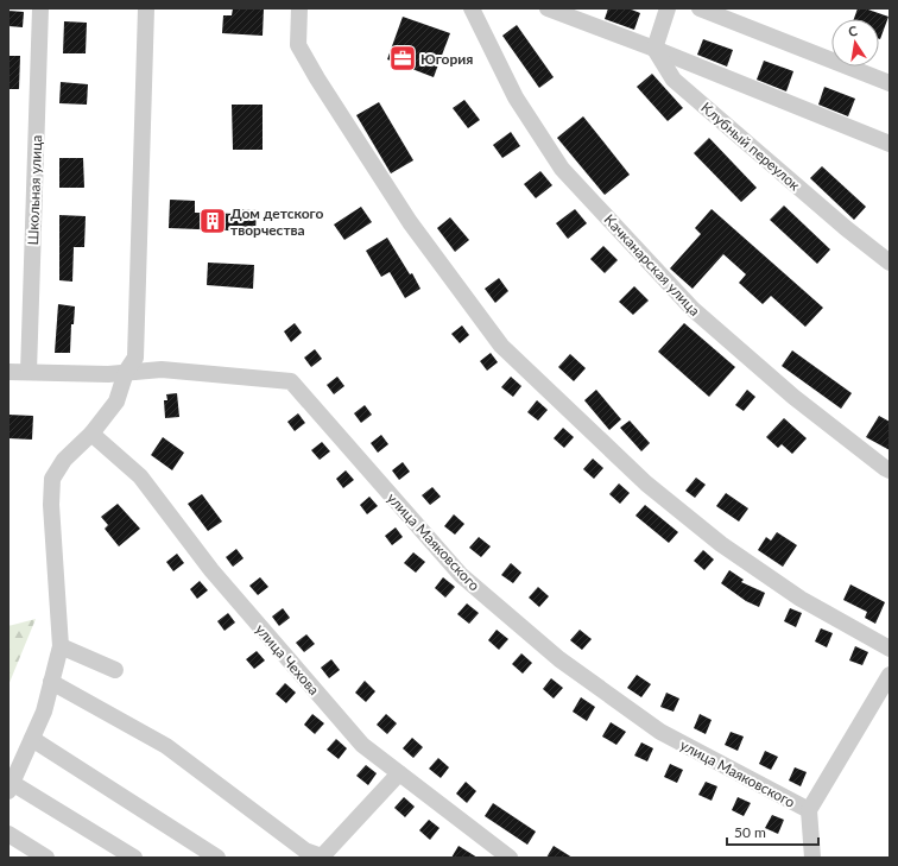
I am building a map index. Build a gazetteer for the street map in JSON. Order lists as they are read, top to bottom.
{
  "streets": {
    "street": [
      "Клубный переулок",
      "Школьная улица",
      "Качканарская улица",
      "улица Маяковского",
      "улица Чехова"
    ]
  },
  "crossings": [
    ["Школьная улица", "улица Маяковского"]
  ],
  "places": {
    "office": ["Югория"],
    "building": ["Дом детского творчества"]
  },
  "scale_bar": "50 m",
  "north": "top"
}
